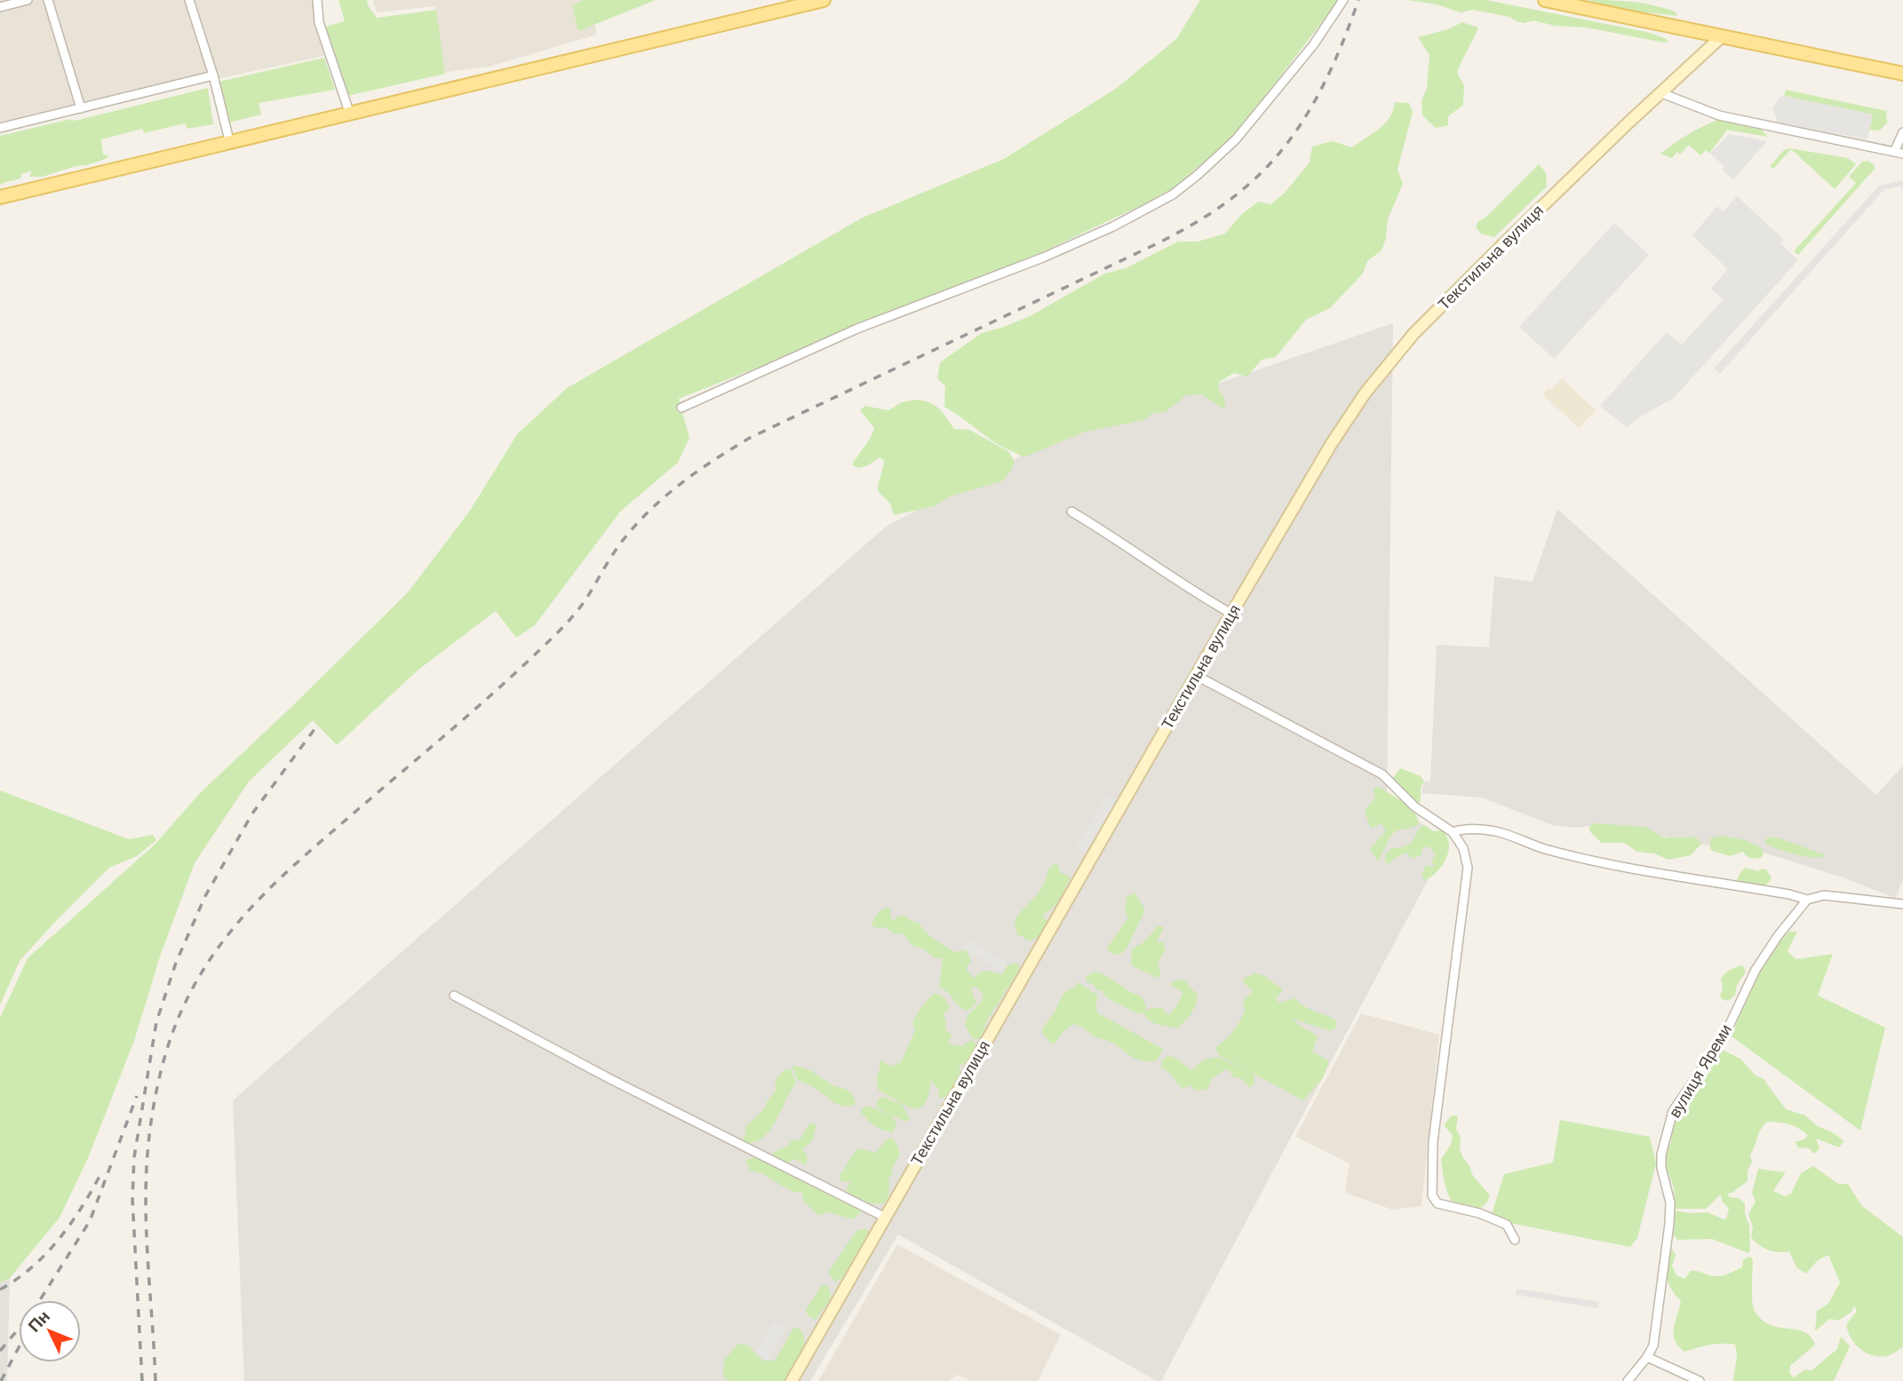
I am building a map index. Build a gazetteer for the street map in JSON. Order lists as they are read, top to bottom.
{
  "streets": {
    "street": ["Текстильна вулиця", "вулиця Яреми"]
  },
  "north": "top left"
}
